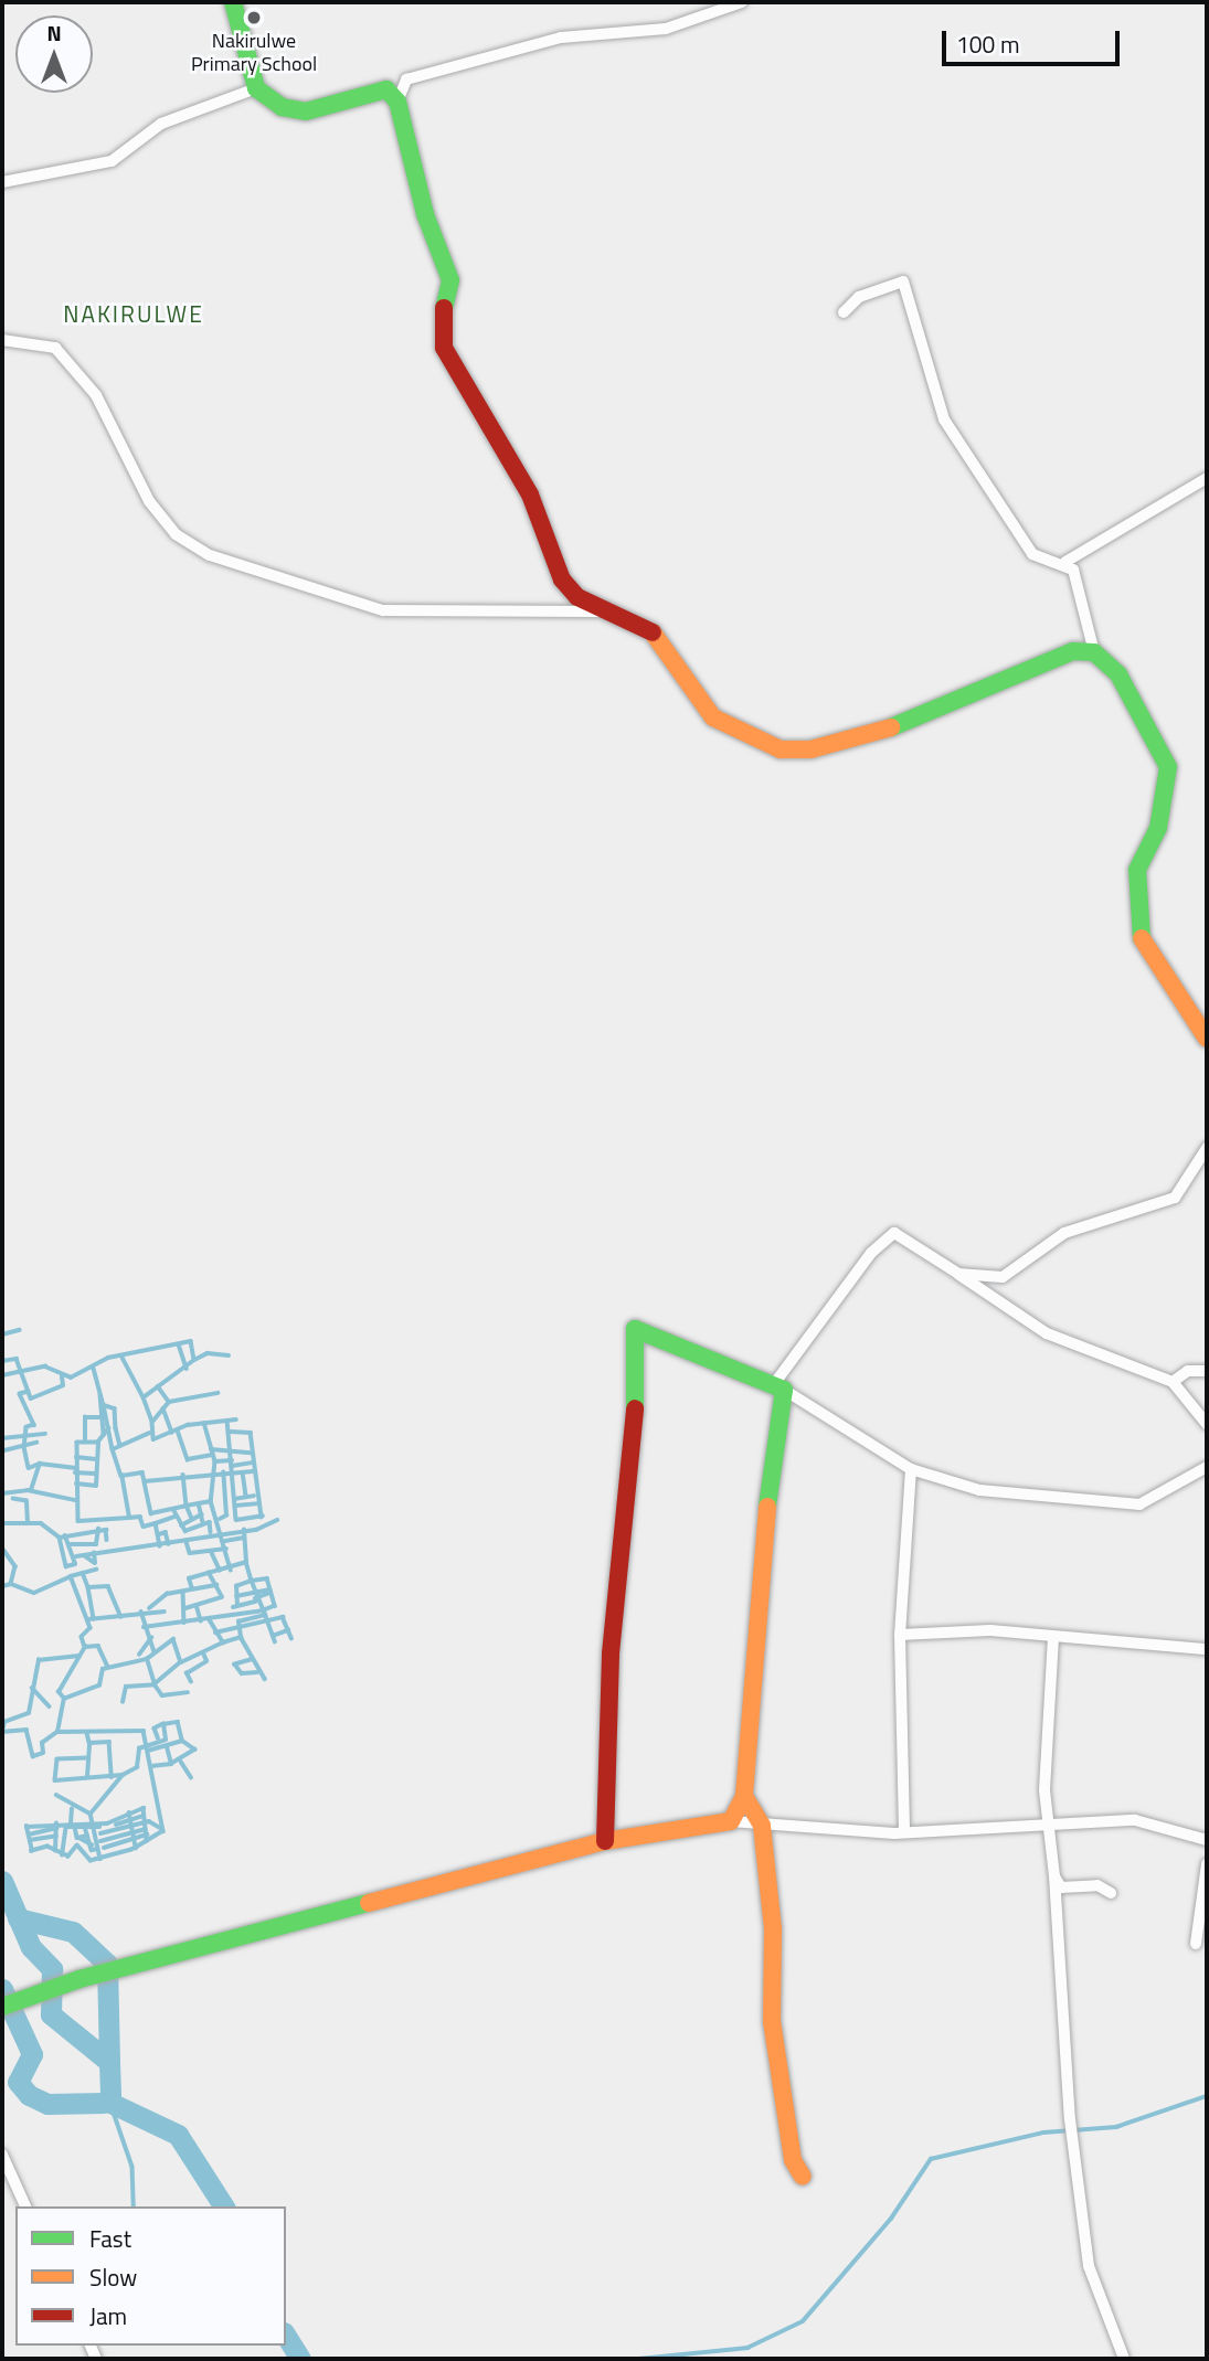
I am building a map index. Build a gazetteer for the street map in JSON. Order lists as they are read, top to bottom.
{
  "districts": ["NAKIRULWE"],
  "places": ["Nakirulwe Primary School"],
  "legend": ["Fast", "Slow", "Jam"],
  "scale_bar": "100 m",
  "north": "top"
}
